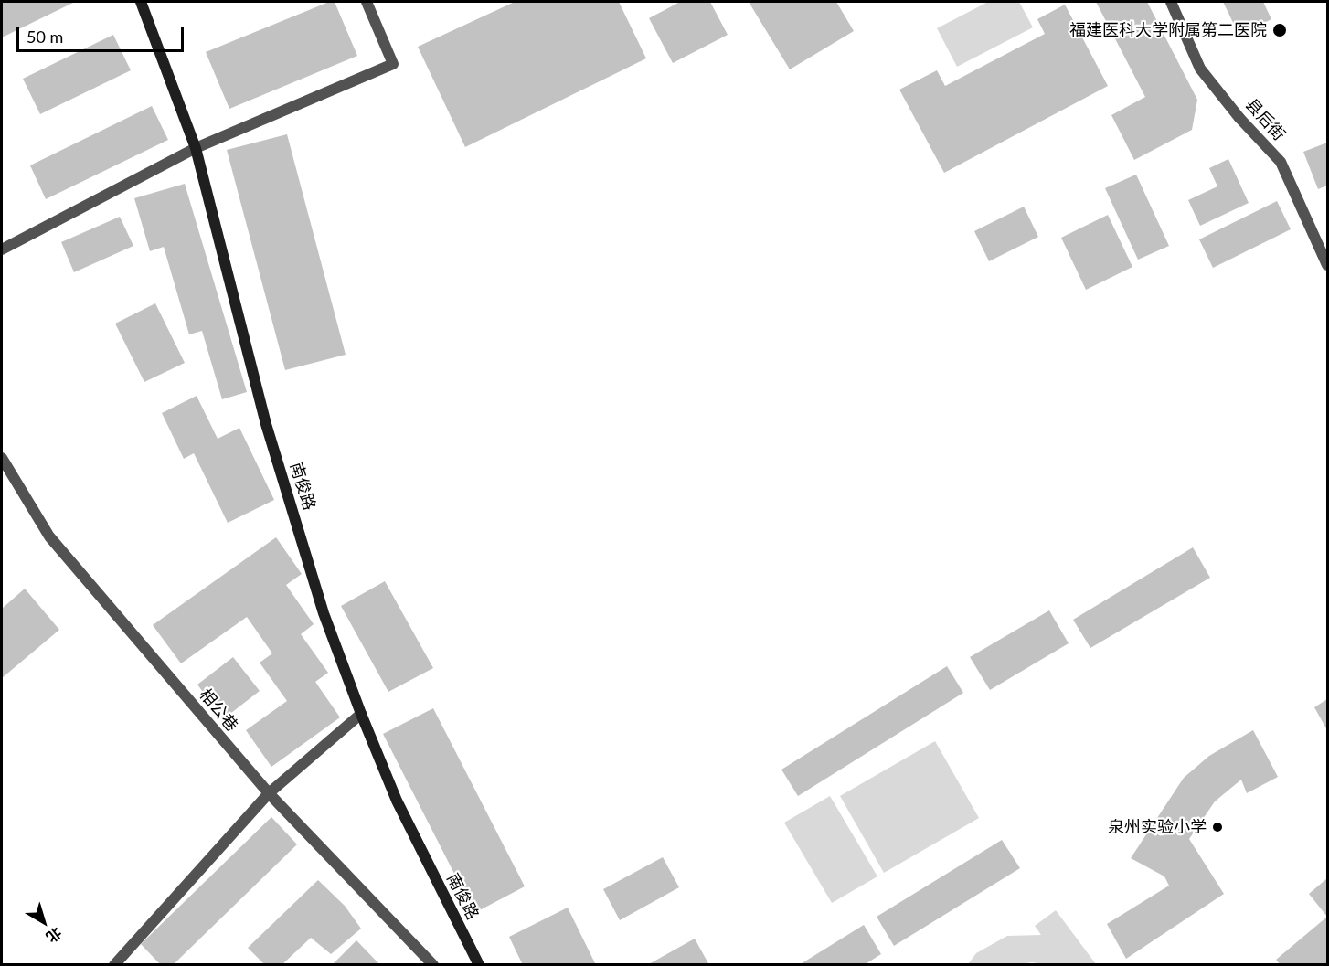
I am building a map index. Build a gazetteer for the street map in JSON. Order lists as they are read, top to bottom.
{
  "streets": {
    "main road": ["南俊路"],
    "street": ["县后街", "相公巷"]
  },
  "places": ["福建医科大学附属第二医院", "泉州实验小学"],
  "scale_bar": "50 m",
  "north": "bottom right"
}
